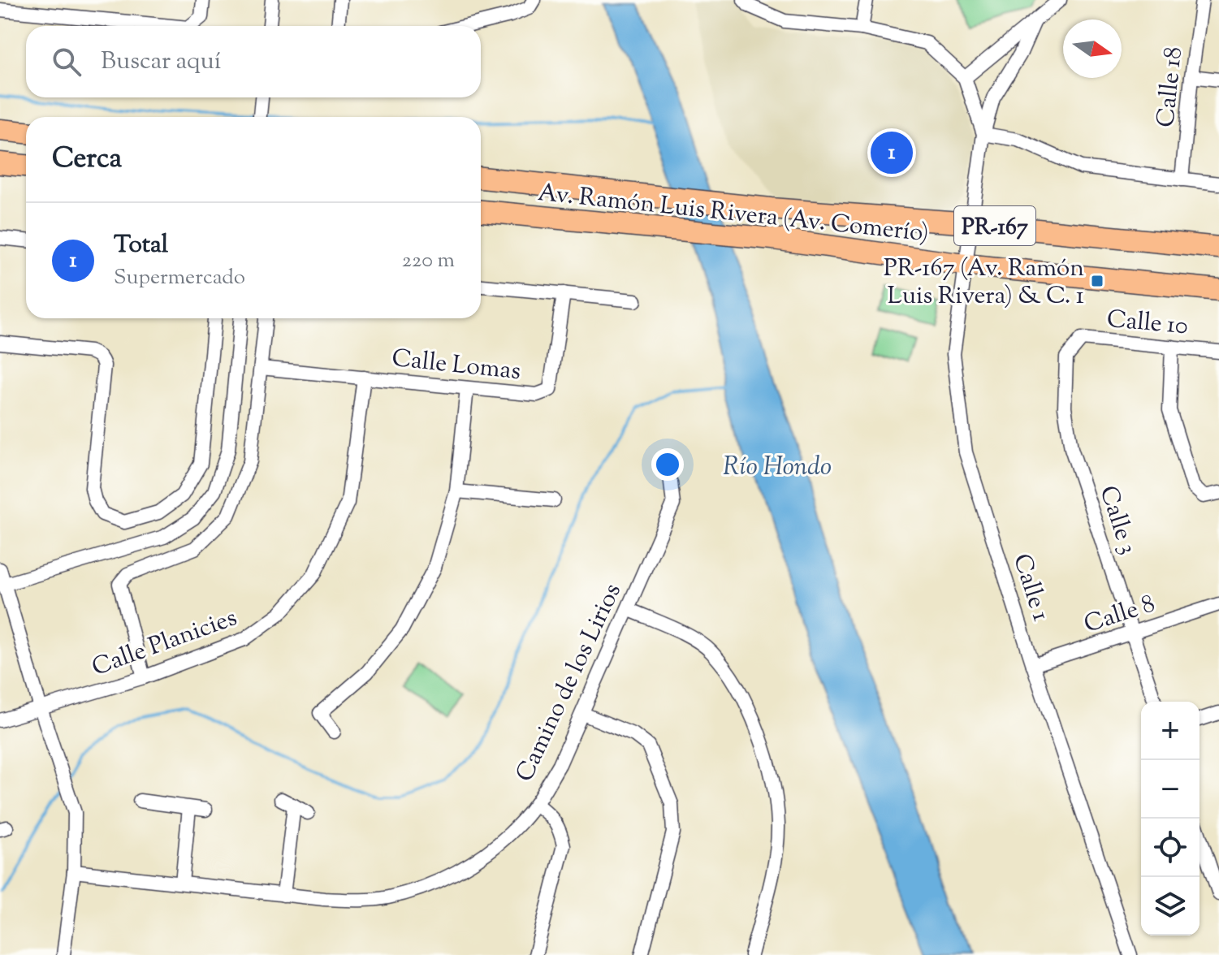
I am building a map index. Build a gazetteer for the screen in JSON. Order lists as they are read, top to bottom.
{
  "streets": {
    "main road": ["Av. Ramón Luis Rivera (Av. Comerío)", "PR-167"],
    "street": [
      "Calle 18",
      "Calle 10",
      "Calle Lomas",
      "Calle 3",
      "Calle 1",
      "Calle 8",
      "Calle Planicies",
      "Camino de los Lirios"
    ]
  },
  "crossings": [
    ["Av. Ramón Luis Rivera (Av. Comerío)", "Calle 1"],
    ["Calle 10", "Calle 3"],
    ["Calle Lomas", "Calle Planicies"],
    ["Calle 3", "Calle 8"],
    ["Calle 1", "Calle 8"]
  ],
  "water": ["Río Hondo"],
  "places": {
    "transit": ["PR-167 (Av. Ramón Luis Rivera) & C. 1"]
  },
  "north": "right",
  "page": {
    "search": "Buscar aquí",
    "heading": "Cerca",
    "pins": "1",
    "list": [
      {
        "mark": "1",
        "name": "Total",
        "note": "Supermercado",
        "value": "220 m"
      }
    ],
    "map_buttons": ["+", "−"]
  }
}
